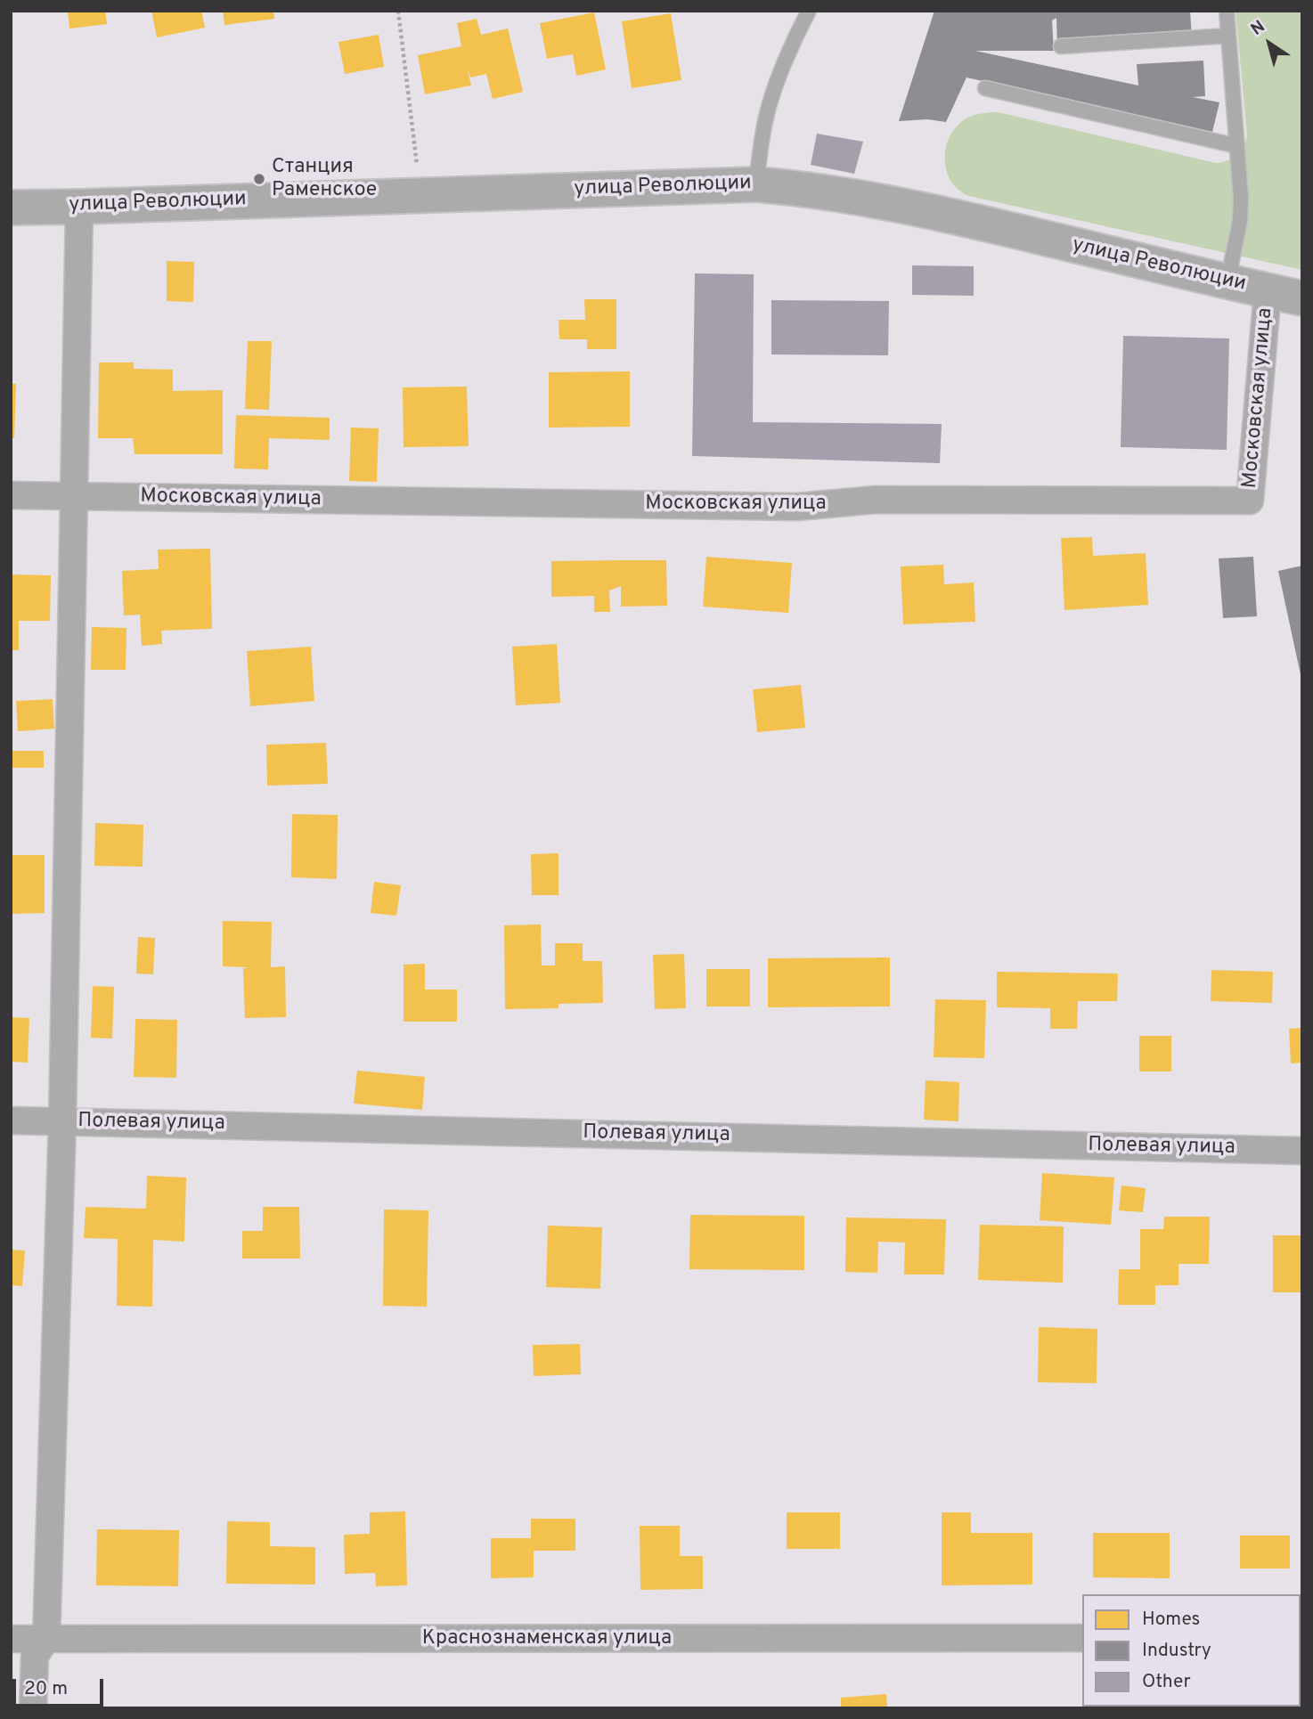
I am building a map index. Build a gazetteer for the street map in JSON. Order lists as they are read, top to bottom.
{
  "streets": {
    "street": [
      "улица Революции",
      "Московская улица",
      "Полевая улица",
      "Краснознаменская улица"
    ]
  },
  "crossings": [
    ["улица Революции", "Московская улица"]
  ],
  "places": ["Станция Раменское"],
  "legend": ["Homes", "Industry", "Other"],
  "scale_bar": "20 m",
  "north": "top left"
}
